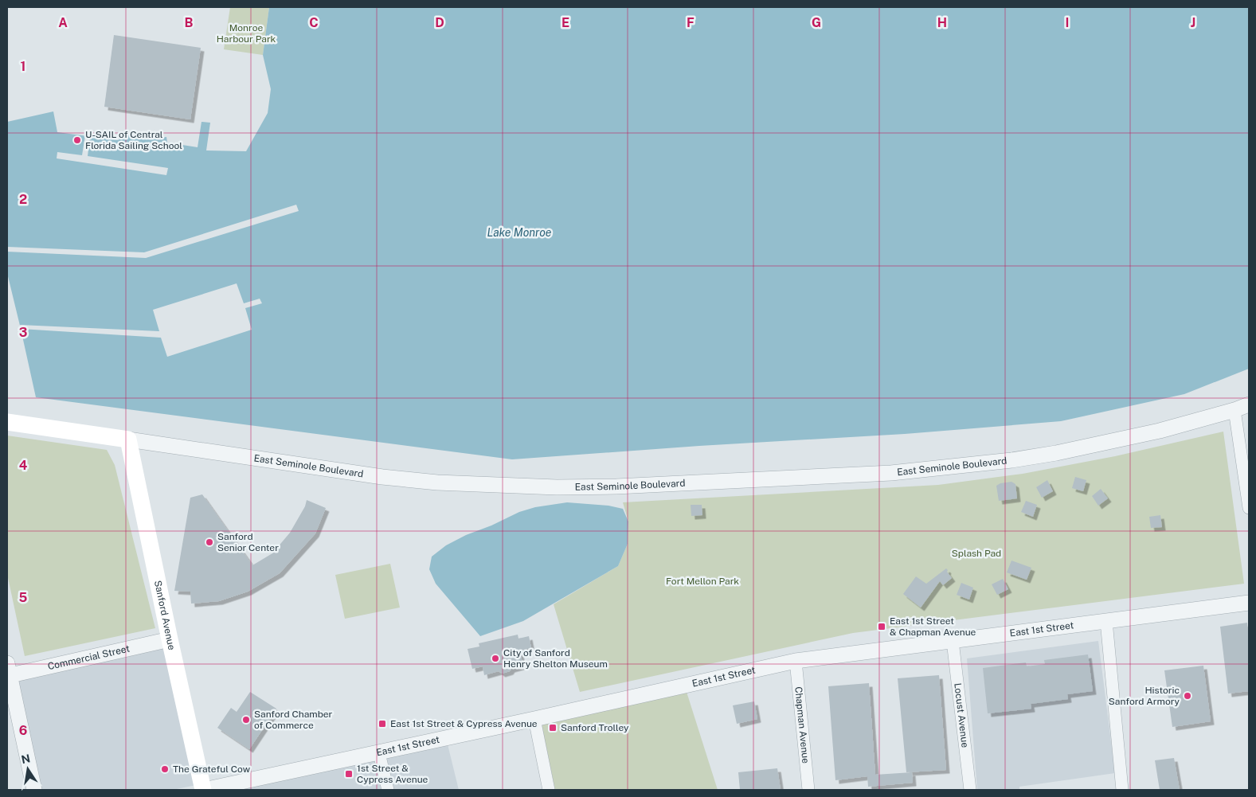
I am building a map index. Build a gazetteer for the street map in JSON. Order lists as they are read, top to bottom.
{
  "streets": {
    "main road": ["East Seminole Boulevard", "Sanford Avenue"],
    "street": [
      "East 1st Street",
      "Commercial Street",
      "Locust Avenue",
      "Chapman Avenue"
    ]
  },
  "crossings": [
    ["East Seminole Boulevard", "Sanford Avenue"],
    ["Sanford Avenue", "East 1st Street"],
    ["Sanford Avenue", "Commercial Street"],
    ["East 1st Street", "Locust Avenue"],
    ["East 1st Street", "Chapman Avenue"]
  ],
  "water": ["Lake Monroe"],
  "parks": ["Monroe Harbour Park", "Splash Pad", "Fort Mellon Park"],
  "places": {
    "other": [
      "U-SAIL of Central Florida Sailing School",
      "Sanford Senior Center",
      "City of Sanford Henry Shelton Museum",
      "Historic Sanford Armory",
      "Sanford Chamber of Commerce",
      "The Grateful Cow"
    ],
    "transit": [
      "East 1st Street & Chapman Avenue",
      "East 1st Street & Cypress Avenue",
      "Sanford Trolley",
      "1st Street & Cypress Avenue"
    ]
  },
  "north": "top",
  "grid": {
    "columns": [
      "A",
      "B",
      "C",
      "D",
      "E",
      "F",
      "G",
      "H",
      "I",
      "J"
    ],
    "rows": [
      "1",
      "2",
      "3",
      "4",
      "5",
      "6"
    ]
  }
}
